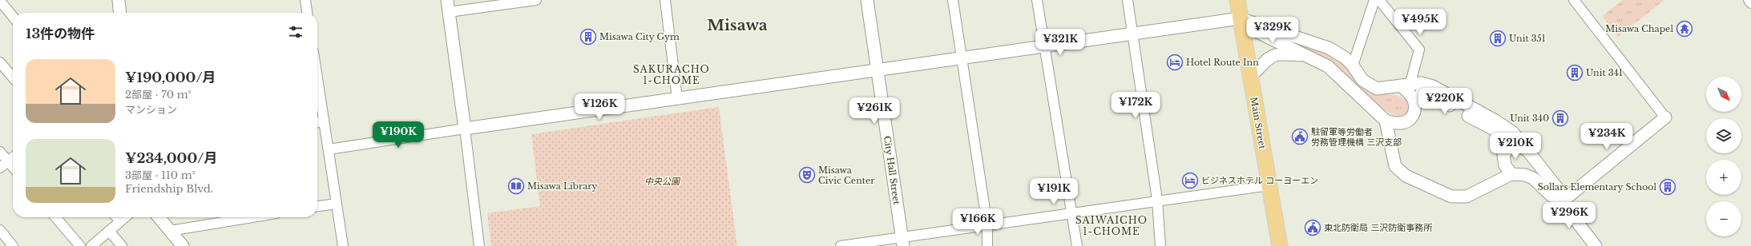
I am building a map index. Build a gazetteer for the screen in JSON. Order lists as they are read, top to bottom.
{
  "streets": {
    "main road": ["Main Street"],
    "street": ["City Hall Street"]
  },
  "districts": ["Misawa", "SAKURACHO 1-CHOME", "SAIWAICHO 1-CHOME"],
  "parks": ["中央公園"],
  "places": {
    "temple": ["Misawa Chapel"],
    "building": [
      "Misawa City Gym",
      "Unit 351",
      "Unit 341",
      "Unit 340",
      "Sollars Elementary School"
    ],
    "hotel": ["Hotel Route Inn", "ビジネスホテル コーヨーエン"],
    "public building": ["駐留軍等労働者 労務管理機構 三沢支部", "東北防衛局 三沢防衛事務所"],
    "theatre": ["Misawa Civic Center"],
    "library": ["Misawa Library"]
  },
  "north": "bottom right",
  "page": {
    "price": [
      "¥495K",
      "¥329K",
      "¥321K",
      "¥220K",
      "¥172K",
      "¥126K",
      "¥261K",
      "¥190K",
      "¥234K",
      "¥210K",
      "¥191K",
      "¥296K",
      "¥166K"
    ],
    "heading": "13件の物件",
    "list": [
      {
        "name": "¥190,000/月",
        "note": "2部屋 · 70 m² · マンション"
      },
      {
        "name": "¥234,000/月",
        "note": "3部屋 · 110 m² · Friendship Blvd."
      }
    ],
    "map_buttons": ["+", "−"]
  }
}
